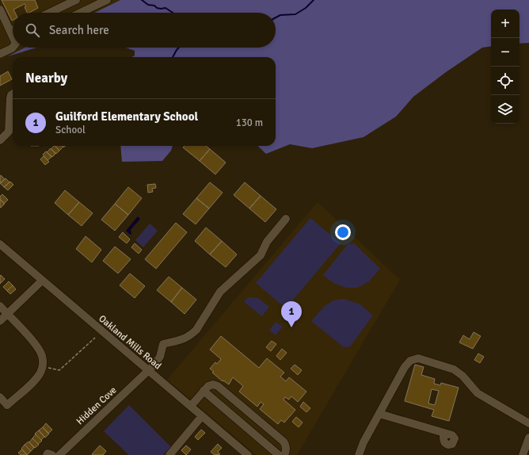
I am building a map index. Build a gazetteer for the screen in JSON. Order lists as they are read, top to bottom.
{
  "streets": {
    "street": ["Oakland Mills Road", "Hidden Cove"]
  },
  "crossings": [
    ["Oakland Mills Road", "Hidden Cove"]
  ],
  "page": {
    "map_buttons": ["+", "−"],
    "search": "Search here",
    "heading": "Nearby",
    "list": [
      {
        "mark": "1",
        "name": "Guilford Elementary School",
        "note": "School",
        "value": "130 m"
      }
    ],
    "pins": "1"
  }
}
